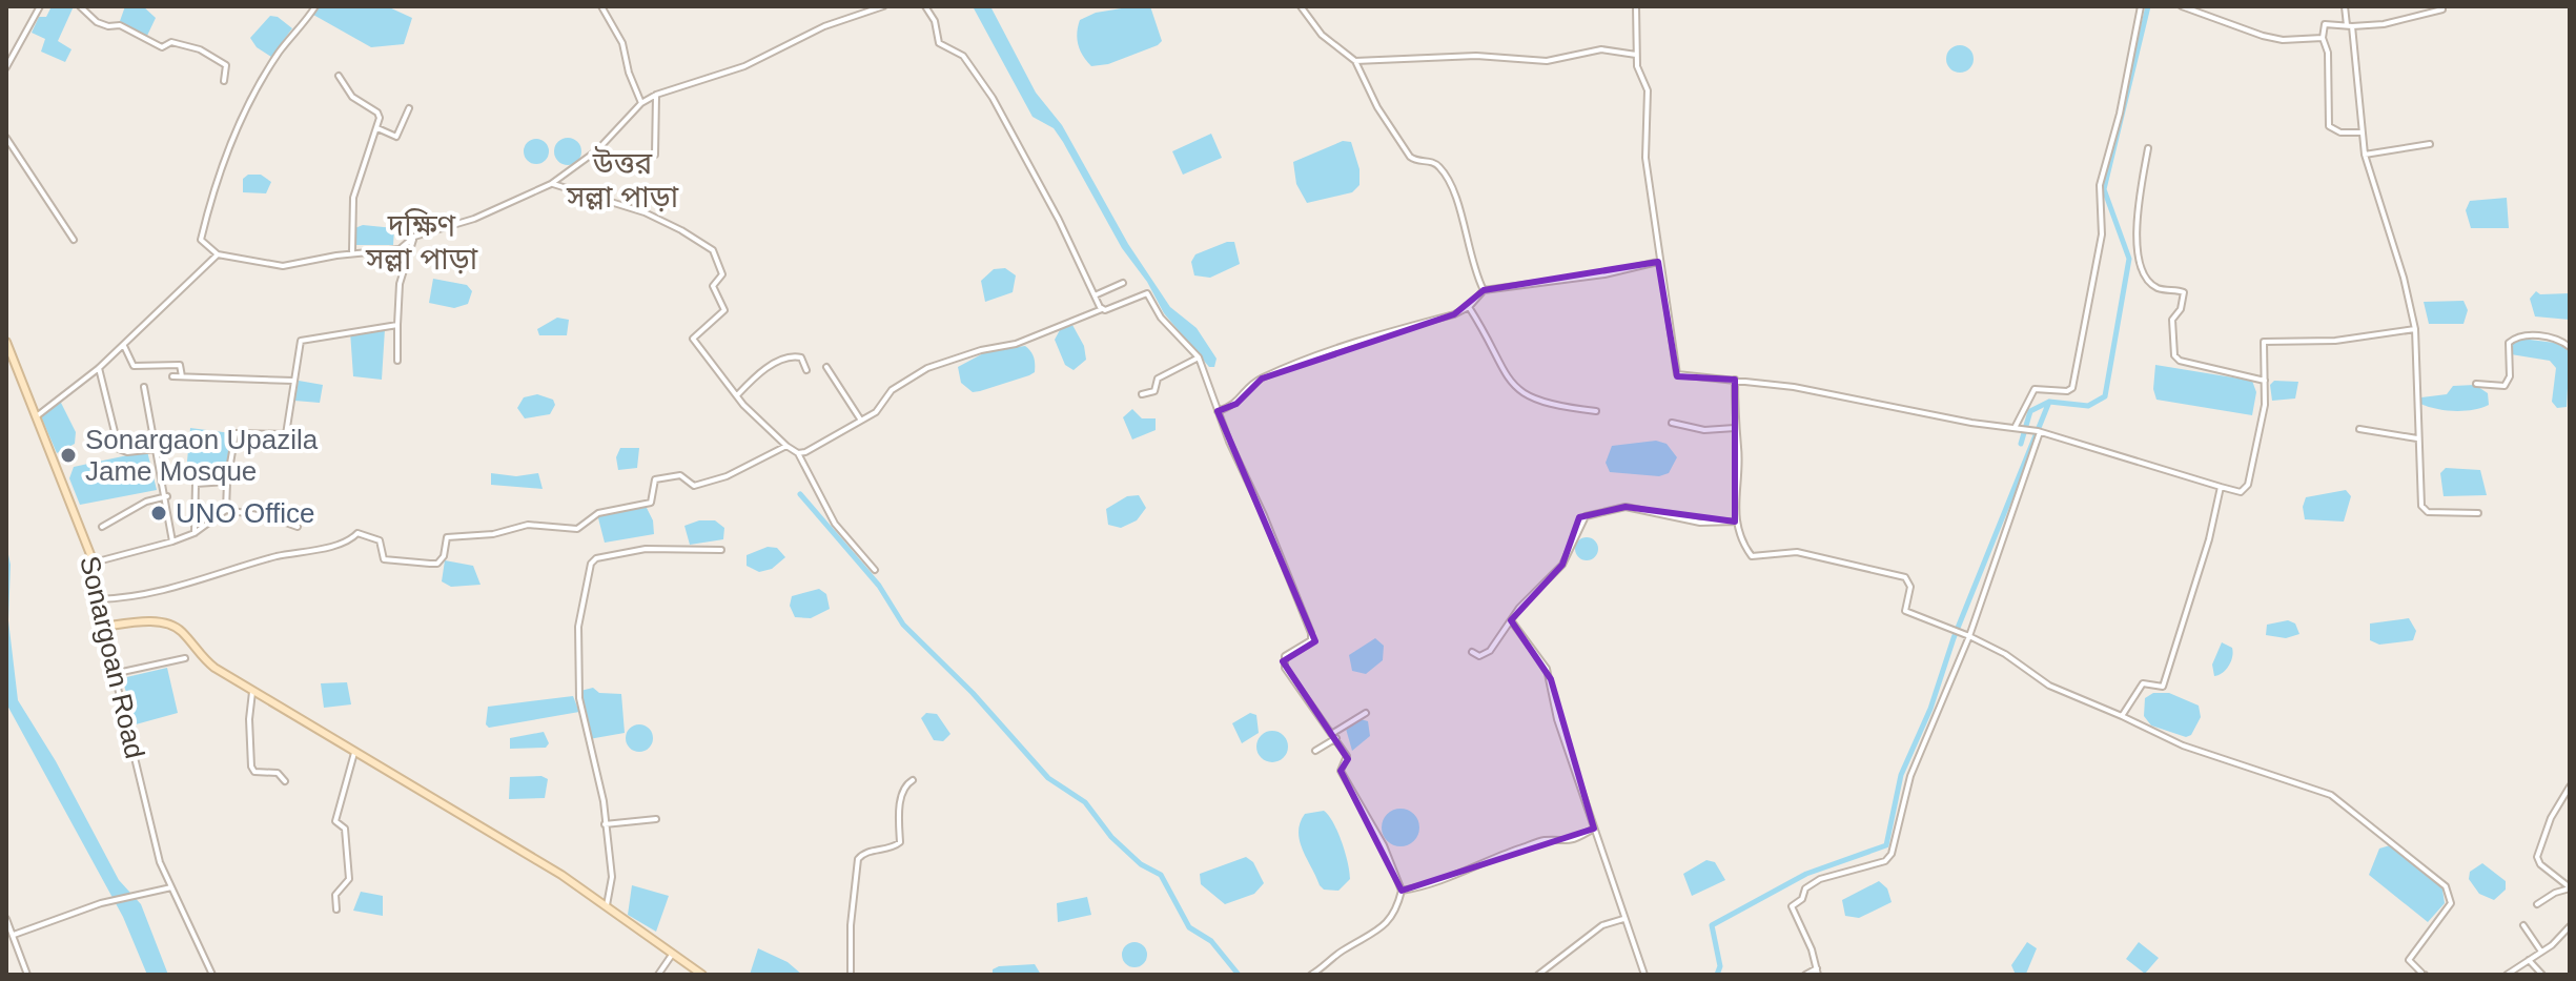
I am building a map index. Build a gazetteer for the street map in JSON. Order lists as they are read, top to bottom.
{
  "streets": {
    "main road": ["Sonargoan Road"]
  },
  "districts": ["উত্তর সল্লা পাড়া", "দক্ষিণ সল্লা পাড়া"],
  "places": ["Sonargaon Upazila Jame Mosque", "UNO Office"]
}
